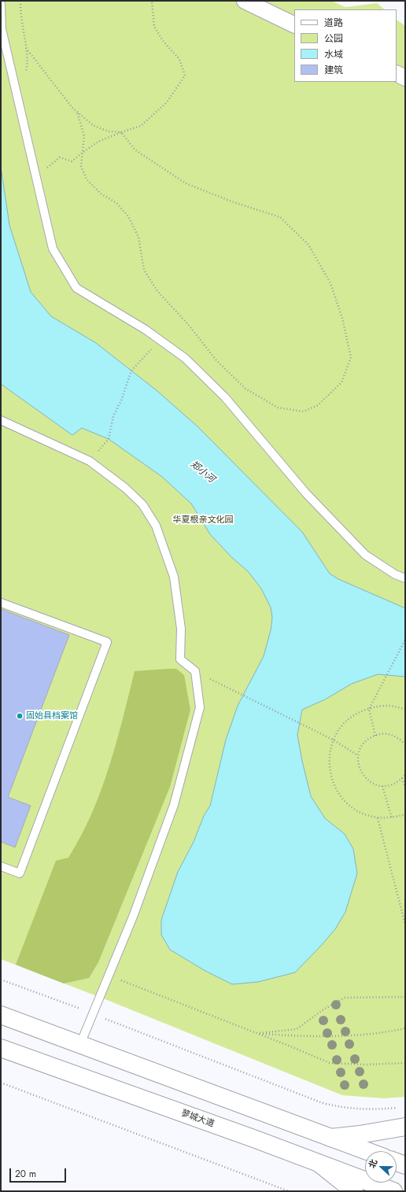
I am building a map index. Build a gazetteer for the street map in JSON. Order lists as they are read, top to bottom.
{
  "streets": {
    "main road": ["蓼城大道"]
  },
  "water": ["郑小河"],
  "parks": ["华夏根亲文化园"],
  "places": ["固始县档案馆"],
  "legend": [
    "道路",
    "公园",
    "水域",
    "建筑"
  ],
  "scale_bar": "20 m",
  "north": "left"
}
